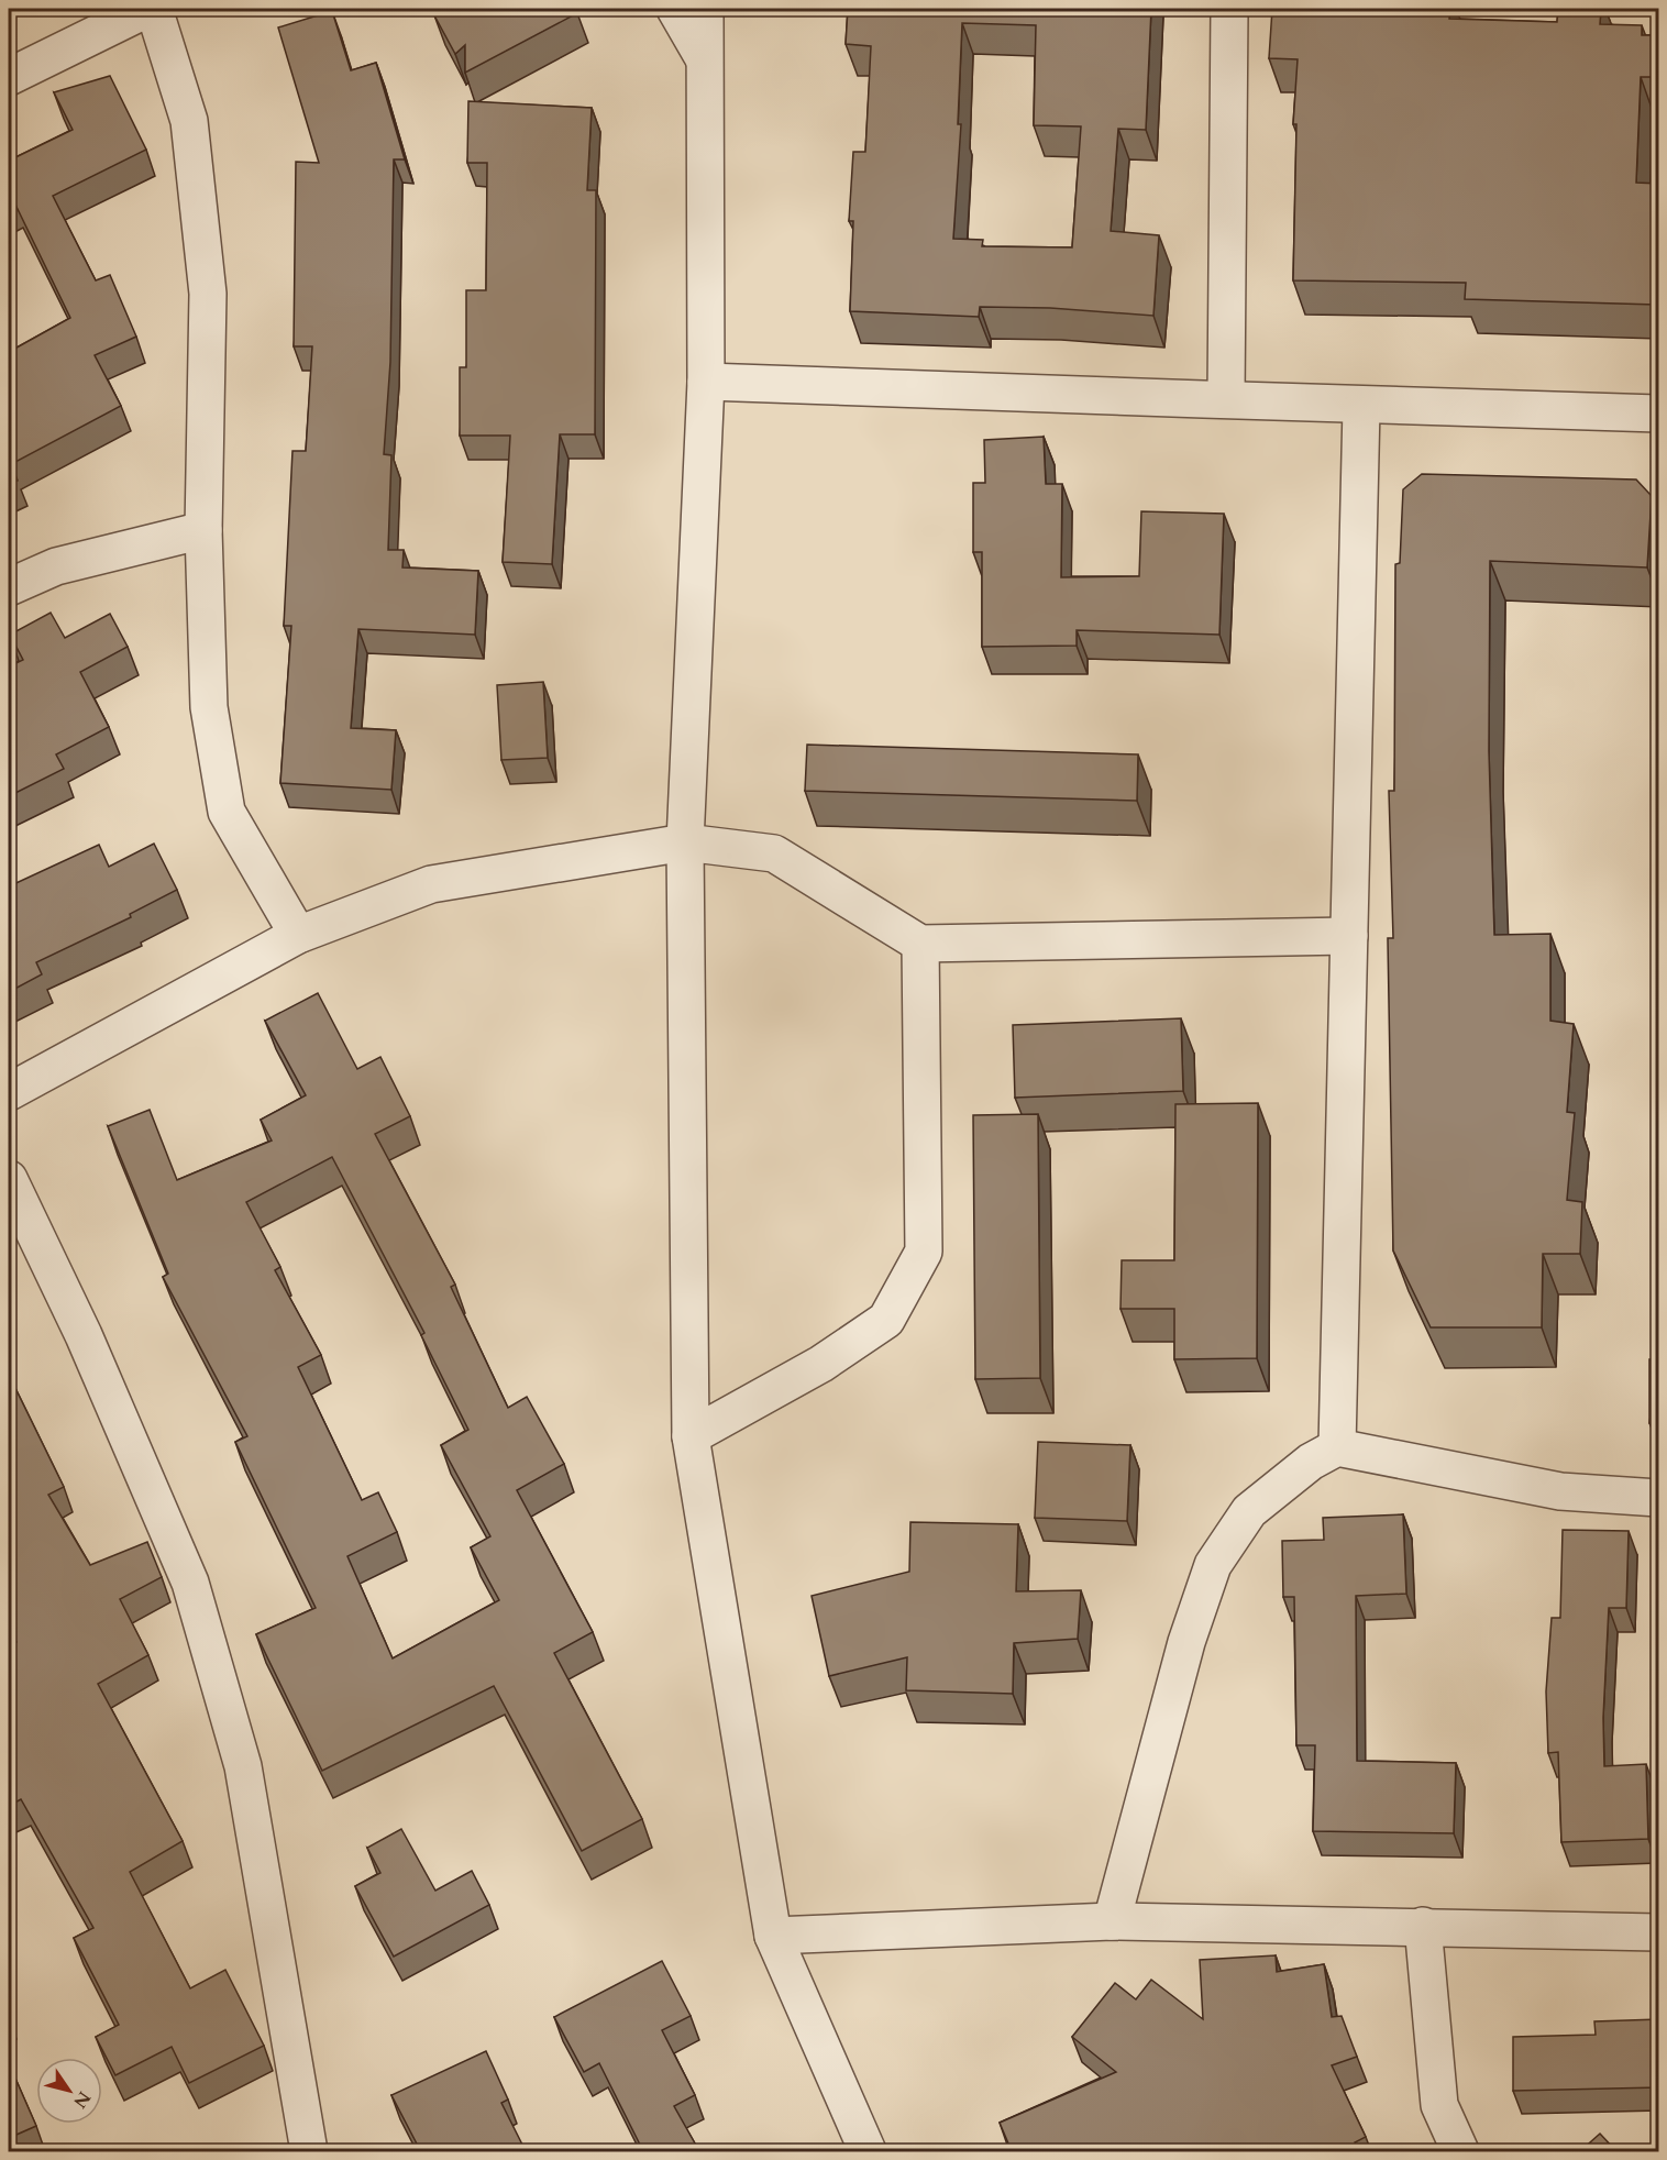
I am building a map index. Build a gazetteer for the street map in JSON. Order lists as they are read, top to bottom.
{
  "north": "bottom right"
}
